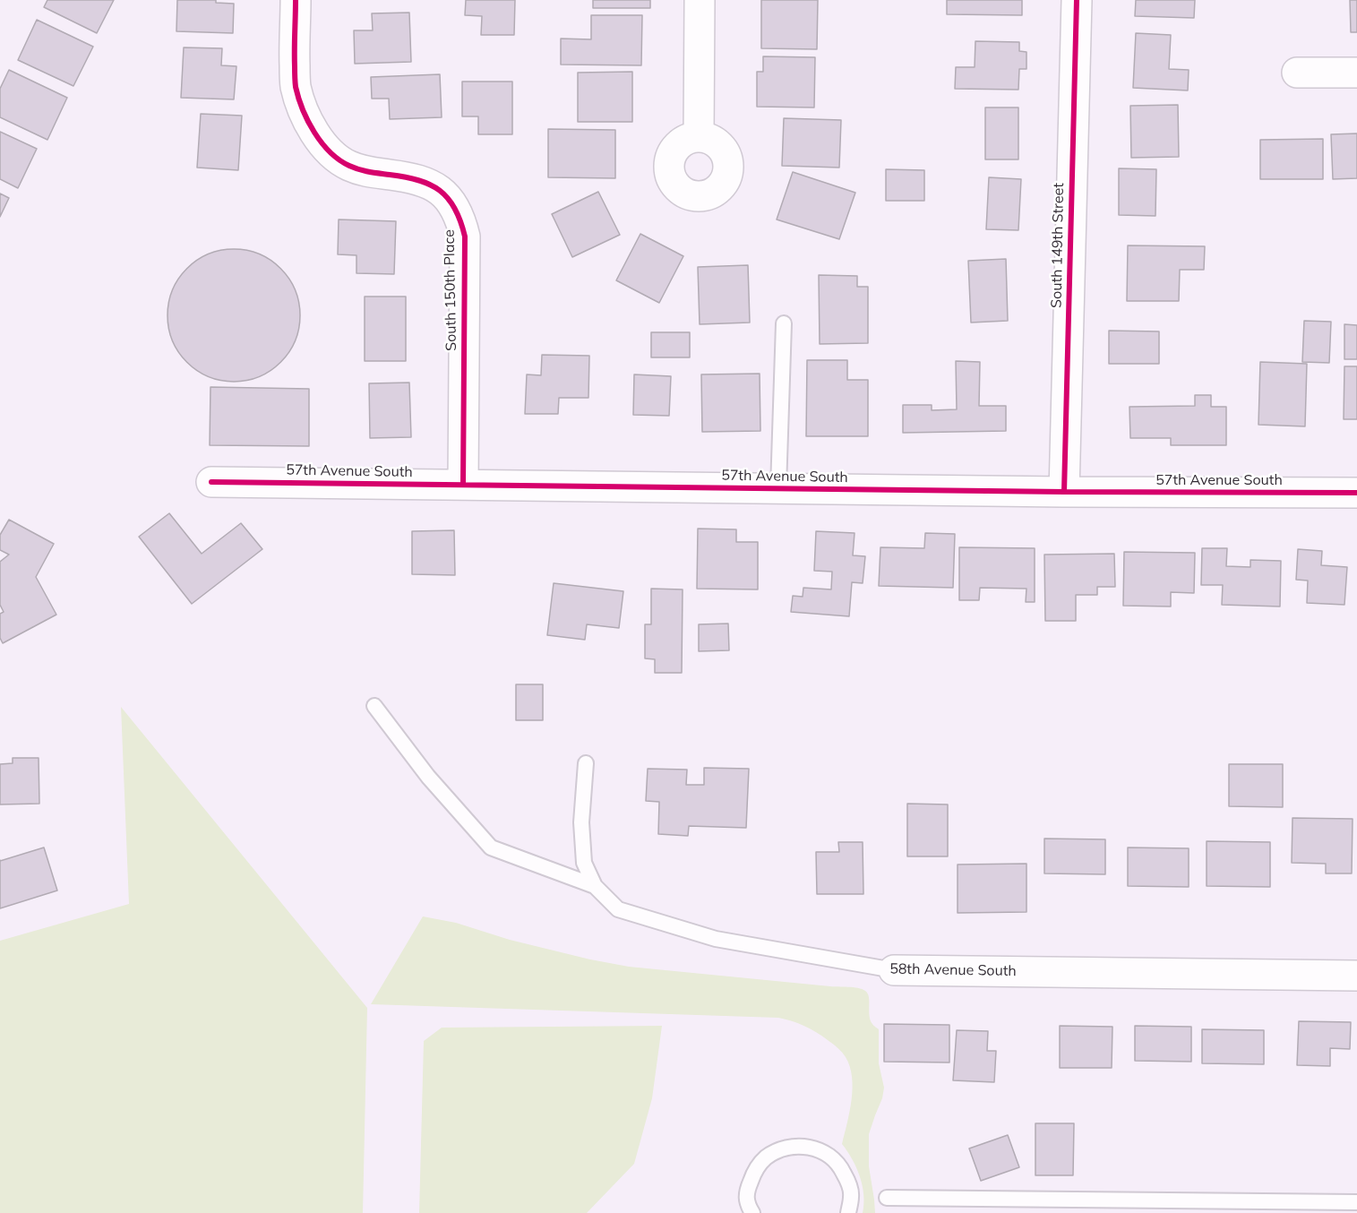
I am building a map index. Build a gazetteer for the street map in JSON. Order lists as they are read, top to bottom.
{
  "streets": {
    "street": [
      "South 149th Street",
      "South 150th Place",
      "57th Avenue South",
      "58th Avenue South"
    ]
  },
  "crossings": [
    ["South 149th Street", "57th Avenue South"],
    ["South 150th Place", "57th Avenue South"]
  ]
}
